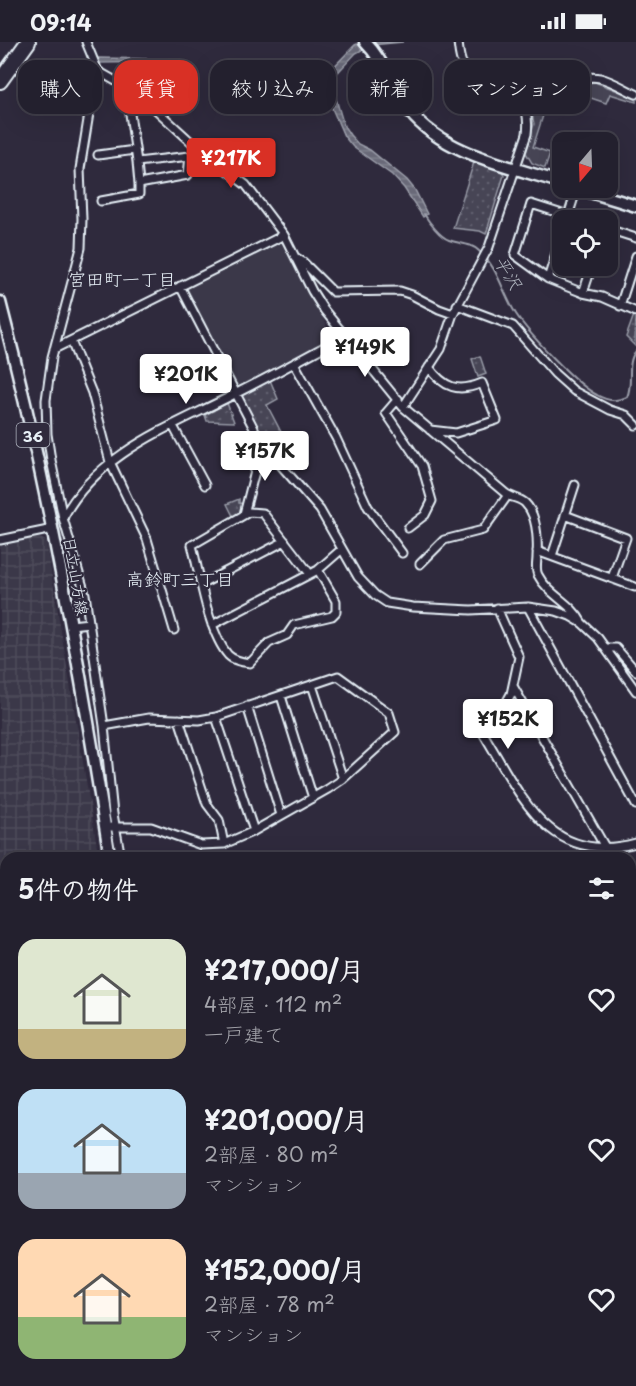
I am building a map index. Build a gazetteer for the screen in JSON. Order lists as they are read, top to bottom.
{
  "streets": {
    "main road": ["36", "日立山方線"]
  },
  "districts": ["宮田町一丁目", "高鈴町三丁目"],
  "water": ["平沢"],
  "north": "bottom",
  "page": {
    "status": "09:14",
    "chip": [
      "購入",
      "賃貸",
      "絞り込み",
      "新着",
      "マンション"
    ],
    "price": [
      "¥217K",
      "¥149K",
      "¥201K",
      "¥157K",
      "¥152K"
    ],
    "heading": "5件の物件",
    "list": [
      {
        "name": "¥217,000/月",
        "note": "4部屋 · 112 m² · 一戸建て"
      },
      {
        "name": "¥201,000/月",
        "note": "2部屋 · 80 m² · マンション"
      },
      {
        "name": "¥152,000/月",
        "note": "2部屋 · 78 m² · マンション"
      }
    ]
  }
}
